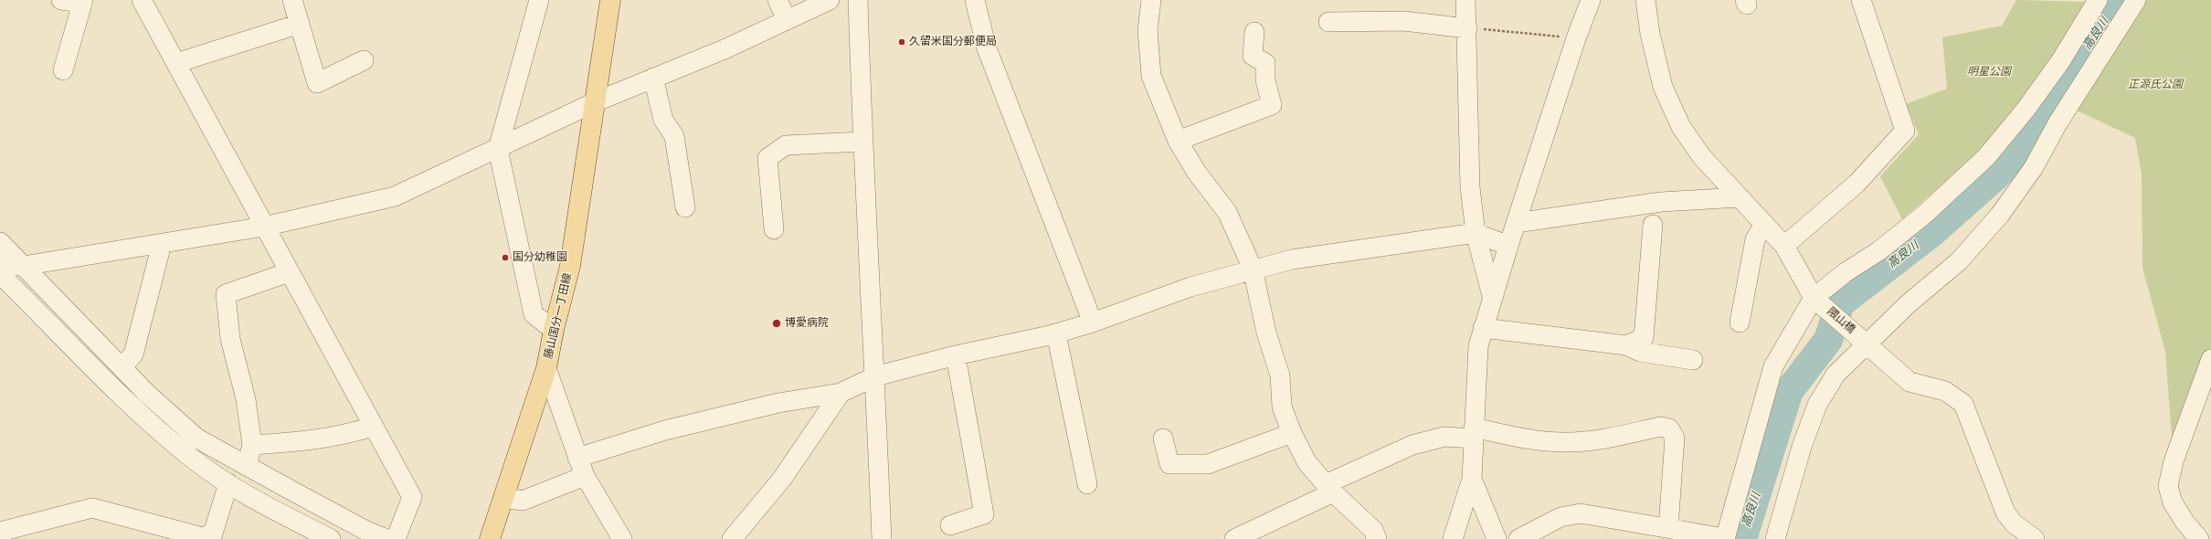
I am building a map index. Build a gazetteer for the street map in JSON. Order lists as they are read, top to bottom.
{
  "streets": {
    "main road": ["藤山国分一丁田線"],
    "street": ["隈山橋"]
  },
  "water": ["高良川"],
  "parks": ["明星公園", "正源氏公園"],
  "places": ["久留米国分郵便局", "国分幼稚園", "博愛病院"]
}
